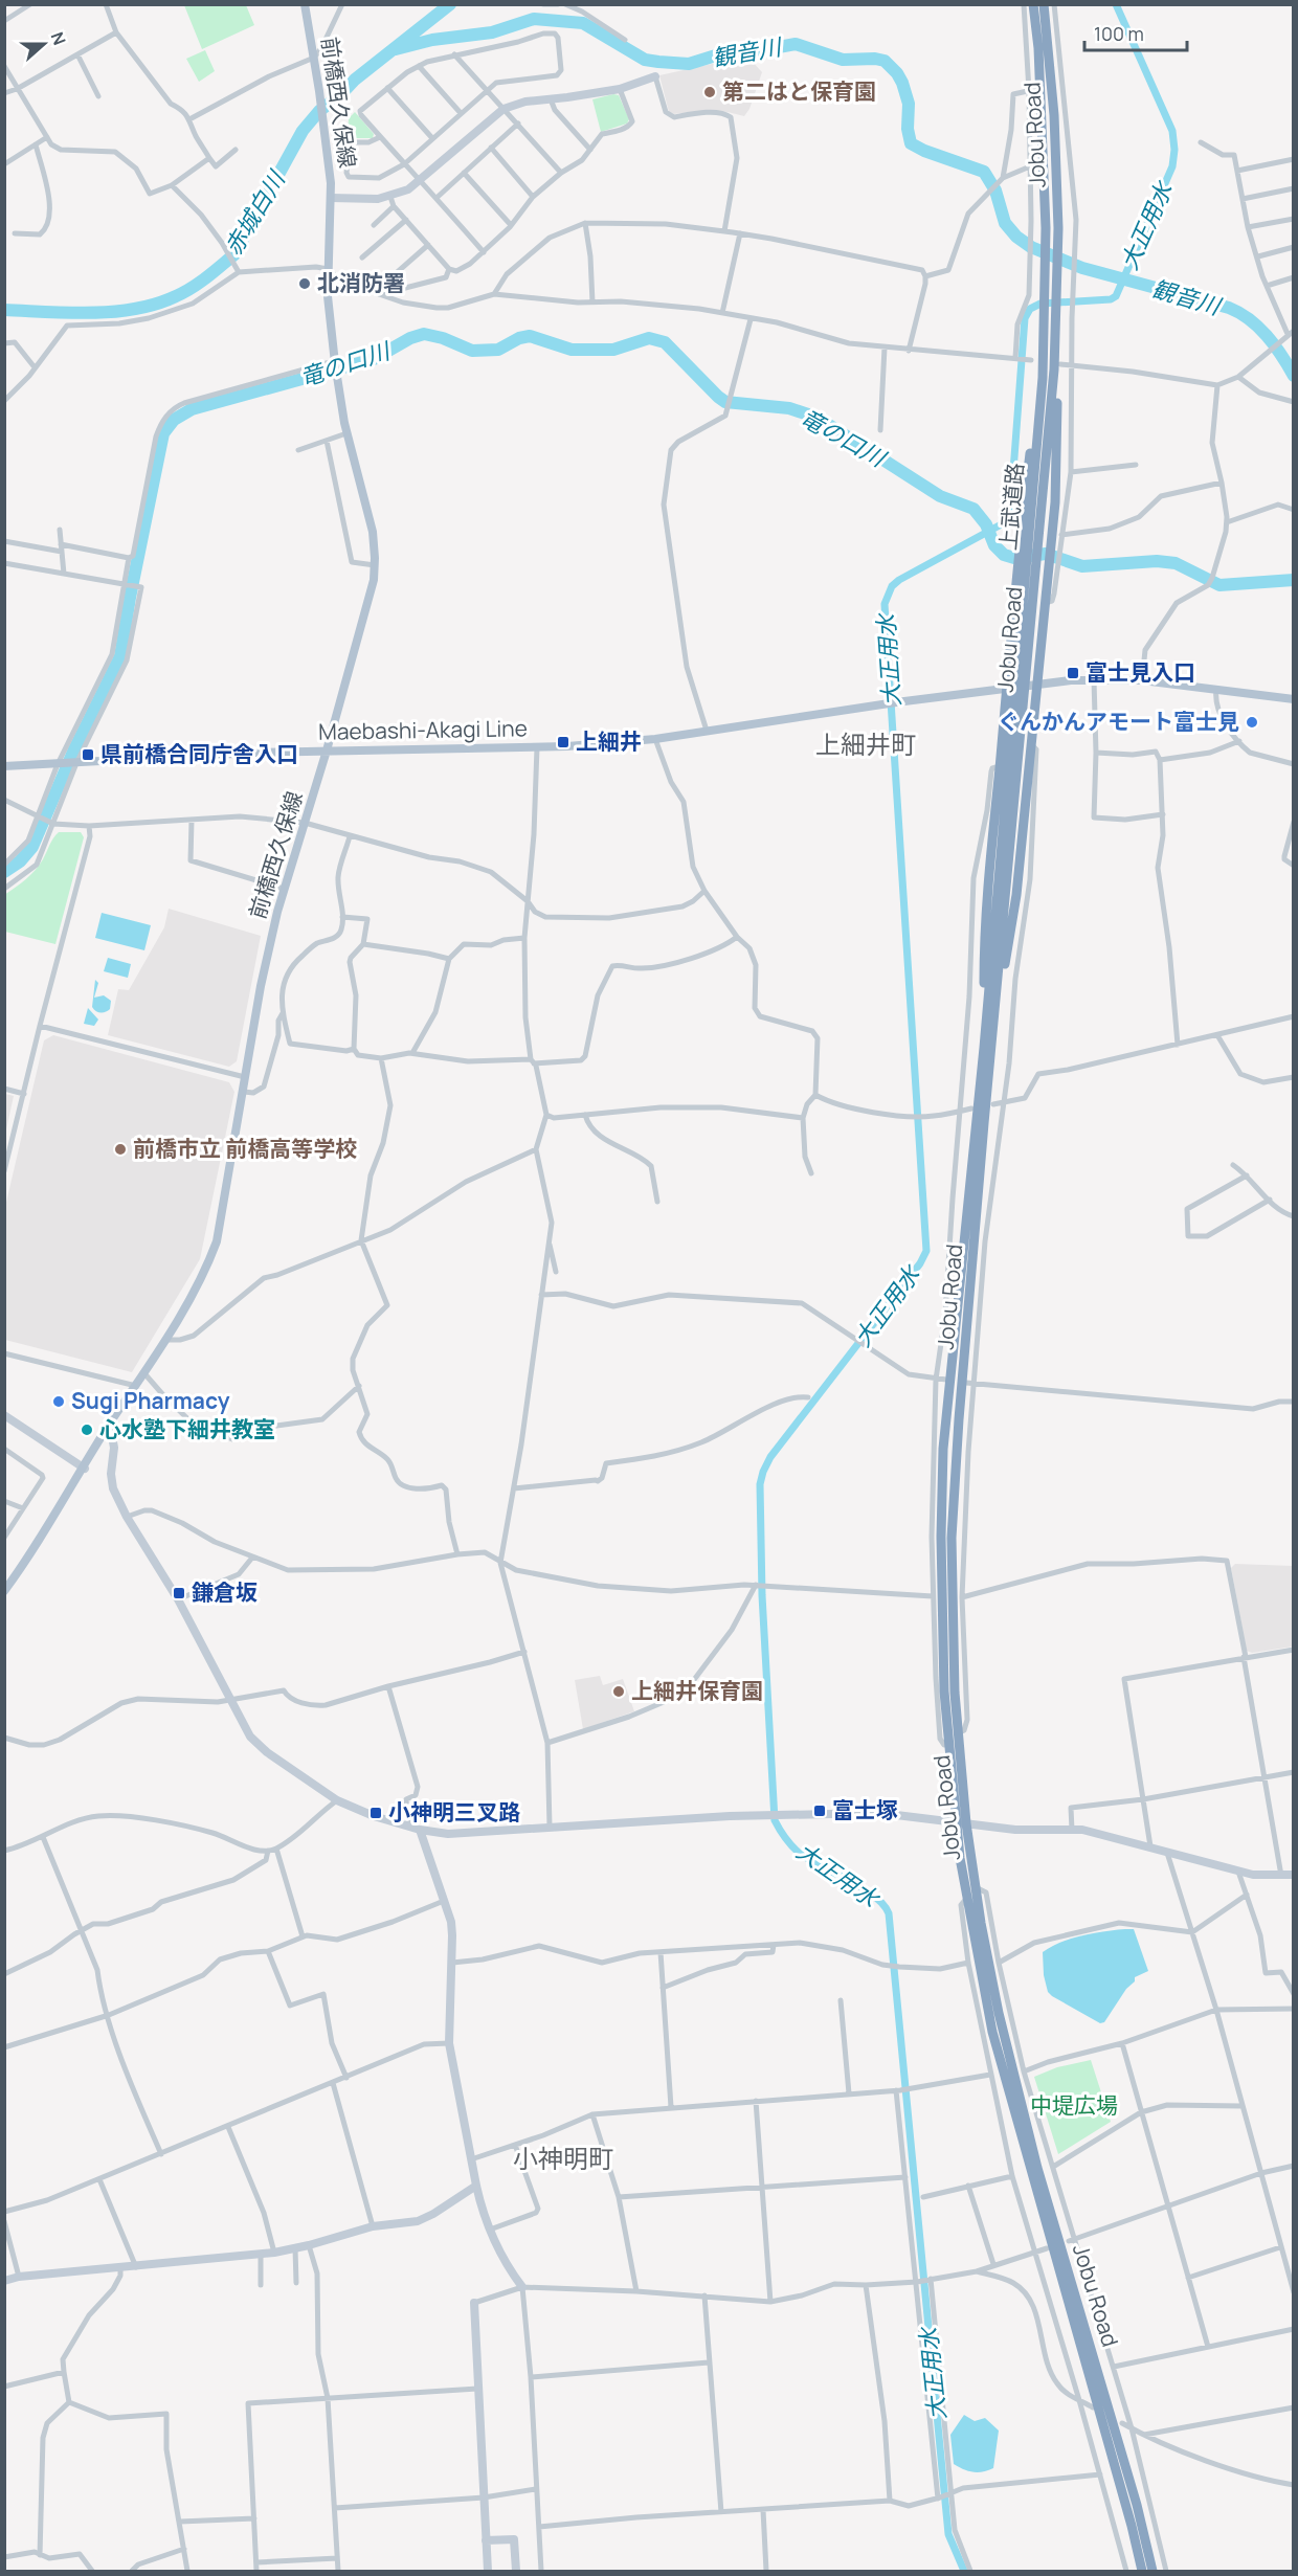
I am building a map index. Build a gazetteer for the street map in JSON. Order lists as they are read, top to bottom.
{
  "streets": {
    "highway": ["Jobu Road"],
    "main road": ["前橋西久保線", "Maebashi-Akagi Line"]
  },
  "crossings": [
    ["前橋西久保線", "Maebashi-Akagi Line"]
  ],
  "districts": ["上細井町", "小神明町"],
  "water": [
    "観音川",
    "赤城白川",
    "大正用水",
    "竜の口川"
  ],
  "parks": ["中堤広場"],
  "places": {
    "other": [
      "第二はと保育園",
      "北消防署",
      "ぐんかんアモート富士見",
      "前橋市立 前橋高等学校",
      "Sugi Pharmacy",
      "心水塾下細井教室",
      "上細井保育園"
    ],
    "transit": [
      "富士見入口",
      "上細井",
      "県前橋合同庁舎入口",
      "鎌倉坂",
      "富士塚",
      "小神明三叉路"
    ]
  },
  "scale_bar": "100 m",
  "north": "right"
}
